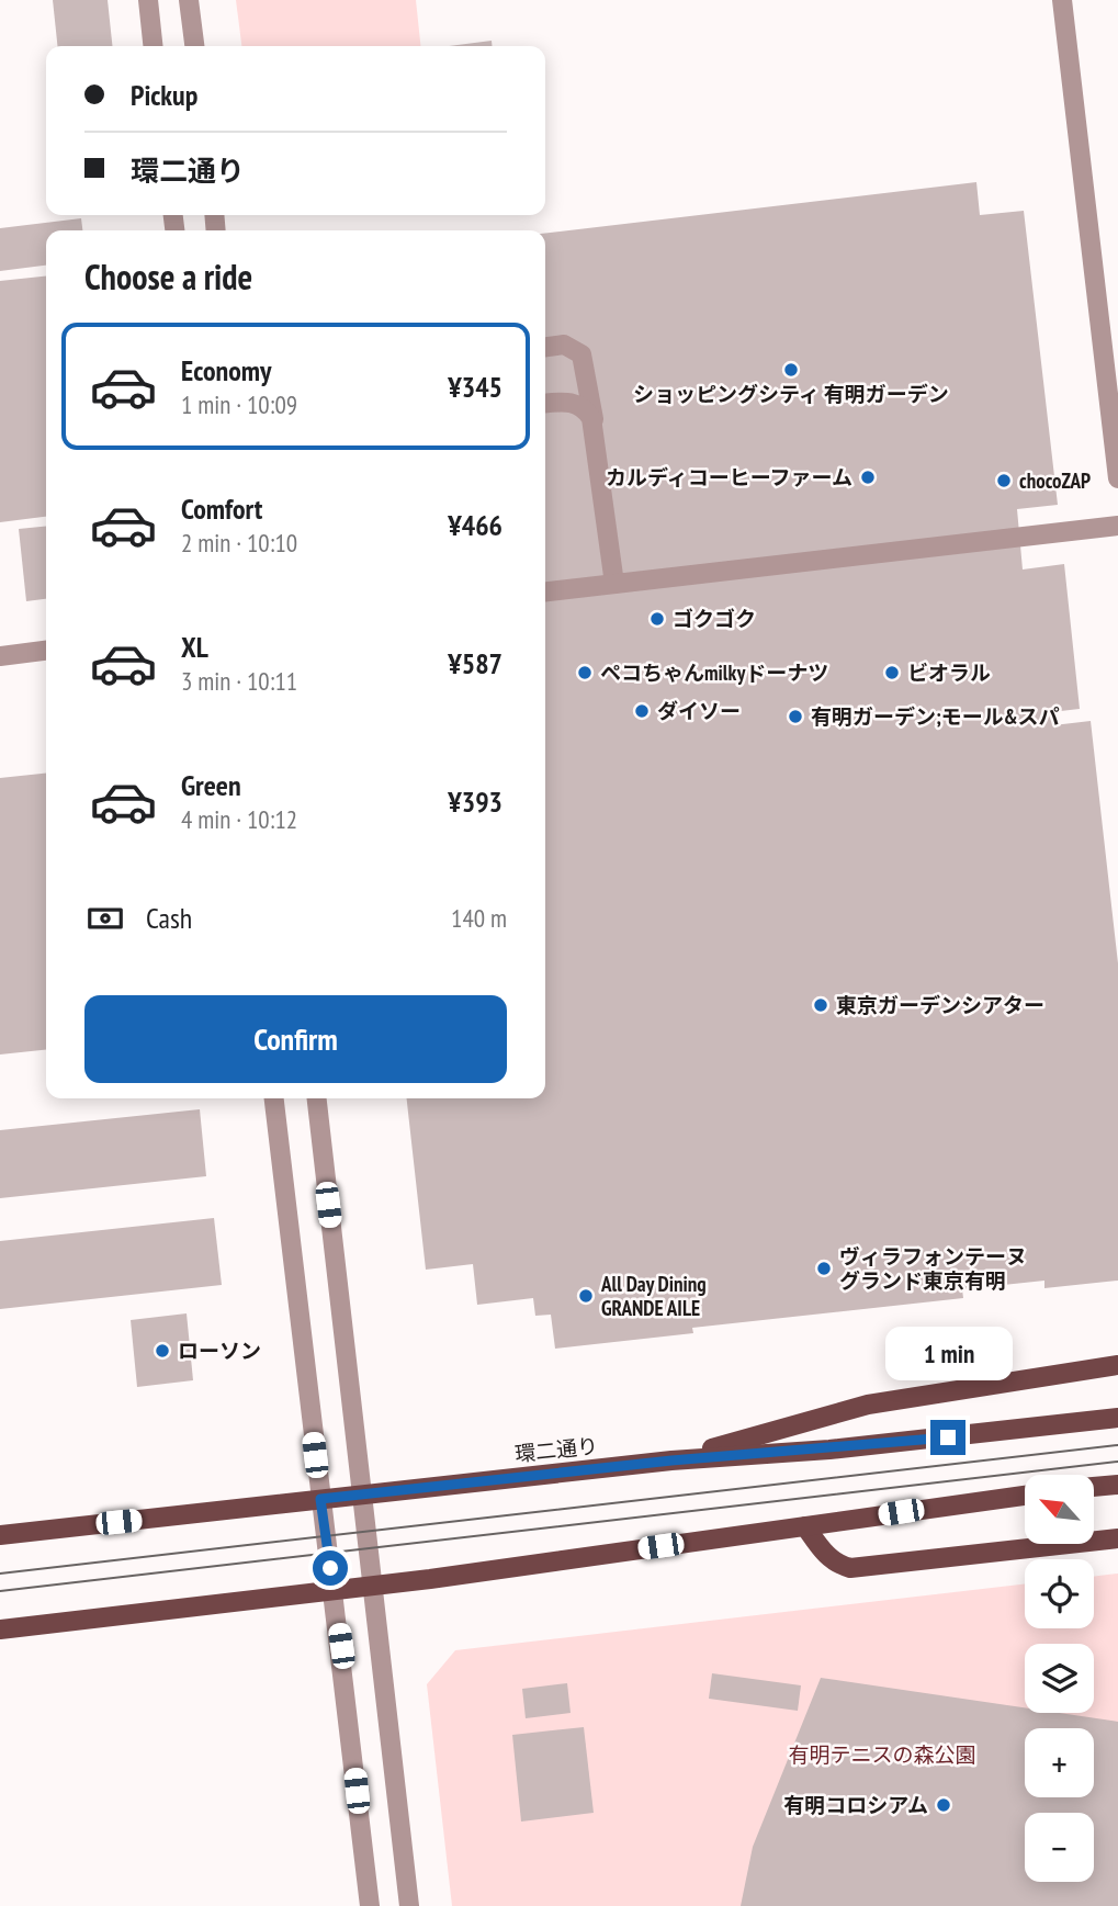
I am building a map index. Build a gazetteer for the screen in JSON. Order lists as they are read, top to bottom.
{
  "streets": {
    "main road": ["環二通り"]
  },
  "parks": ["有明テニスの森公園"],
  "places": [
    "ショッピングシティ 有明ガーデン",
    "カルディコーヒーファーム",
    "chocoZAP",
    "ゴクゴク",
    "ペコちゃんmilkyドーナツ",
    "ビオラル",
    "ダイソー",
    "有明ガーデン;モール&スパ",
    "東京ガーデンシアター",
    "ヴィラフォンテーヌ グランド東京有明",
    "All Day Dining GRANDE AILE",
    "ローソン",
    "有明コロシアム"
  ],
  "north": "top left",
  "page": {
    "banner": ["Pickup", "環二通り"],
    "heading": "Choose a ride",
    "list": [
      {
        "name": "Economy",
        "note": "1 min · 10:09",
        "value": "¥345"
      },
      {
        "name": "Comfort",
        "note": "2 min · 10:10",
        "value": "¥466"
      },
      {
        "name": "XL",
        "note": "3 min · 10:11",
        "value": "¥587"
      },
      {
        "name": "Green",
        "note": "4 min · 10:12",
        "value": "¥393"
      }
    ],
    "pay": ["Cash", "140 m"],
    "buttons": "Confirm",
    "bubble": "1 min",
    "map_buttons": ["+", "−"]
  }
}
